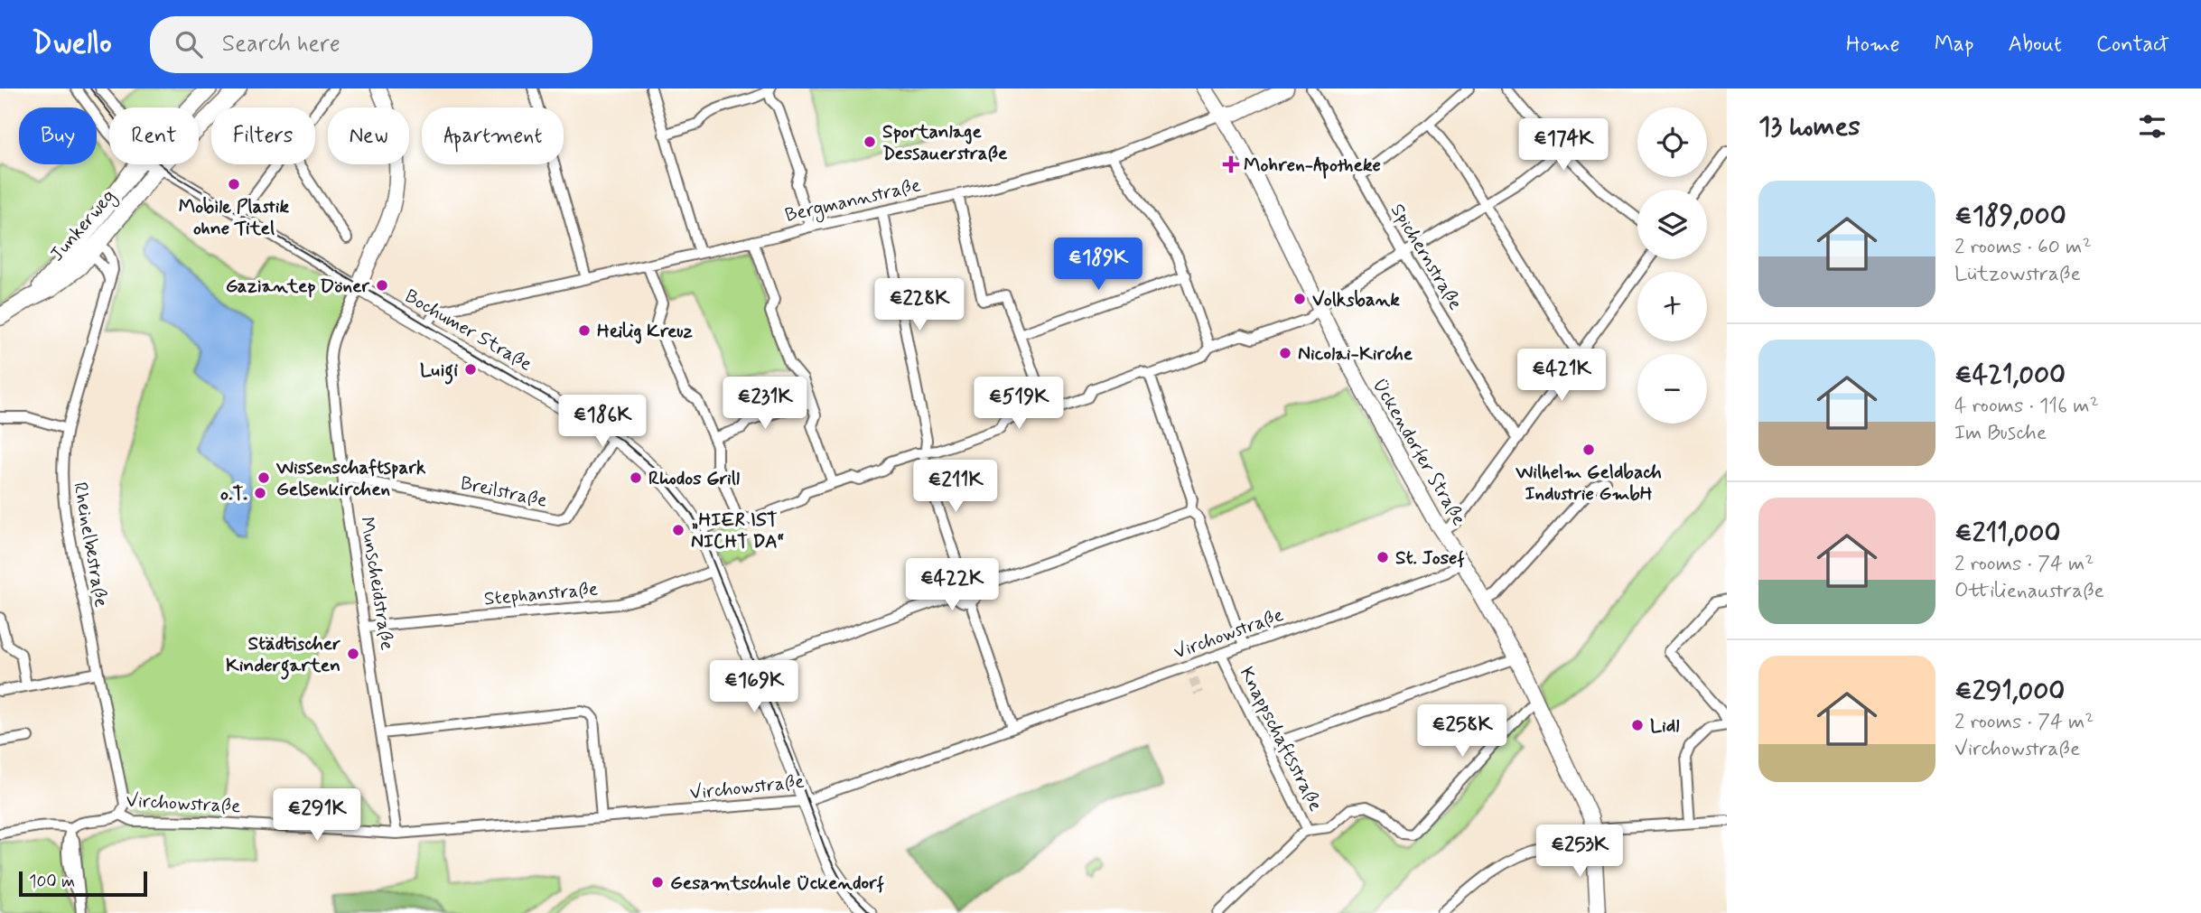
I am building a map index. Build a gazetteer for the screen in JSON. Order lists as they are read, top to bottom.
{
  "streets": {
    "main road": [
      "Bergmannstraße",
      "Junkerweg",
      "Bochumer Straße",
      "Ückendorfer Straße",
      "Munscheidstraße"
    ],
    "street": [
      "Spichernstraße",
      "Breilstraße",
      "Rheinelbestraße",
      "Stephanstraße",
      "Virchowstraße",
      "Knappschaftsstraße"
    ]
  },
  "crossings": [
    ["Bergmannstraße", "Bochumer Straße"],
    ["Bergmannstraße", "Ückendorfer Straße"],
    ["Junkerweg", "Bochumer Straße"],
    ["Junkerweg", "Rheinelbestraße"],
    ["Bochumer Straße", "Breilstraße"],
    ["Bochumer Straße", "Munscheidstraße"],
    ["Bochumer Straße", "Stephanstraße"],
    ["Bochumer Straße", "Virchowstraße"],
    ["Ückendorfer Straße", "Virchowstraße"],
    ["Breilstraße", "Munscheidstraße"],
    ["Rheinelbestraße", "Virchowstraße"],
    ["Munscheidstraße", "Stephanstraße"],
    ["Munscheidstraße", "Virchowstraße"],
    ["Virchowstraße", "Knappschaftsstraße"]
  ],
  "places": {
    "other": [
      "Sportanlage Dessauerstraße",
      "Mobile Plastik ohne Titel",
      "Gaziantep Döner",
      "Volksbank",
      "Heilig Kreuz",
      "Nicolai-Kirche",
      "Luigi",
      "Wilhelm Geldbach Industrie GmbH",
      "Wissenschaftspark Gelsenkirchen",
      "Rhodos Grill",
      "o.T.",
      "„HIER IST NICHT DA“",
      "St. Josef",
      "Städtischer Kindergarten",
      "Lidl",
      "Gesamtschule Ückendorf"
    ],
    "health": ["Mohren-Apotheke"]
  },
  "scale_bar": "100 m",
  "page": {
    "header": "Dwello",
    "search": "Search here",
    "nav": [
      "Home",
      "Map",
      "About",
      "Contact"
    ],
    "heading": "13 homes",
    "map_buttons": ["+", "−"],
    "chip": [
      "Buy",
      "Rent",
      "Filters",
      "New",
      "Apartment"
    ],
    "price": [
      "€174K",
      "€189K",
      "€228K",
      "€421K",
      "€231K",
      "€519K",
      "€186K",
      "€211K",
      "€422K",
      "€169K",
      "€258K",
      "€291K",
      "€253K"
    ],
    "list": [
      {
        "name": "€189,000",
        "note": "2 rooms · 60 m² · Lützowstraße"
      },
      {
        "name": "€421,000",
        "note": "4 rooms · 116 m² · Im Busche"
      },
      {
        "name": "€211,000",
        "note": "2 rooms · 74 m² · Ottilienaustraße"
      },
      {
        "name": "€291,000",
        "note": "2 rooms · 74 m² · Virchowstraße"
      }
    ],
    "scale": "100 m"
  }
}
